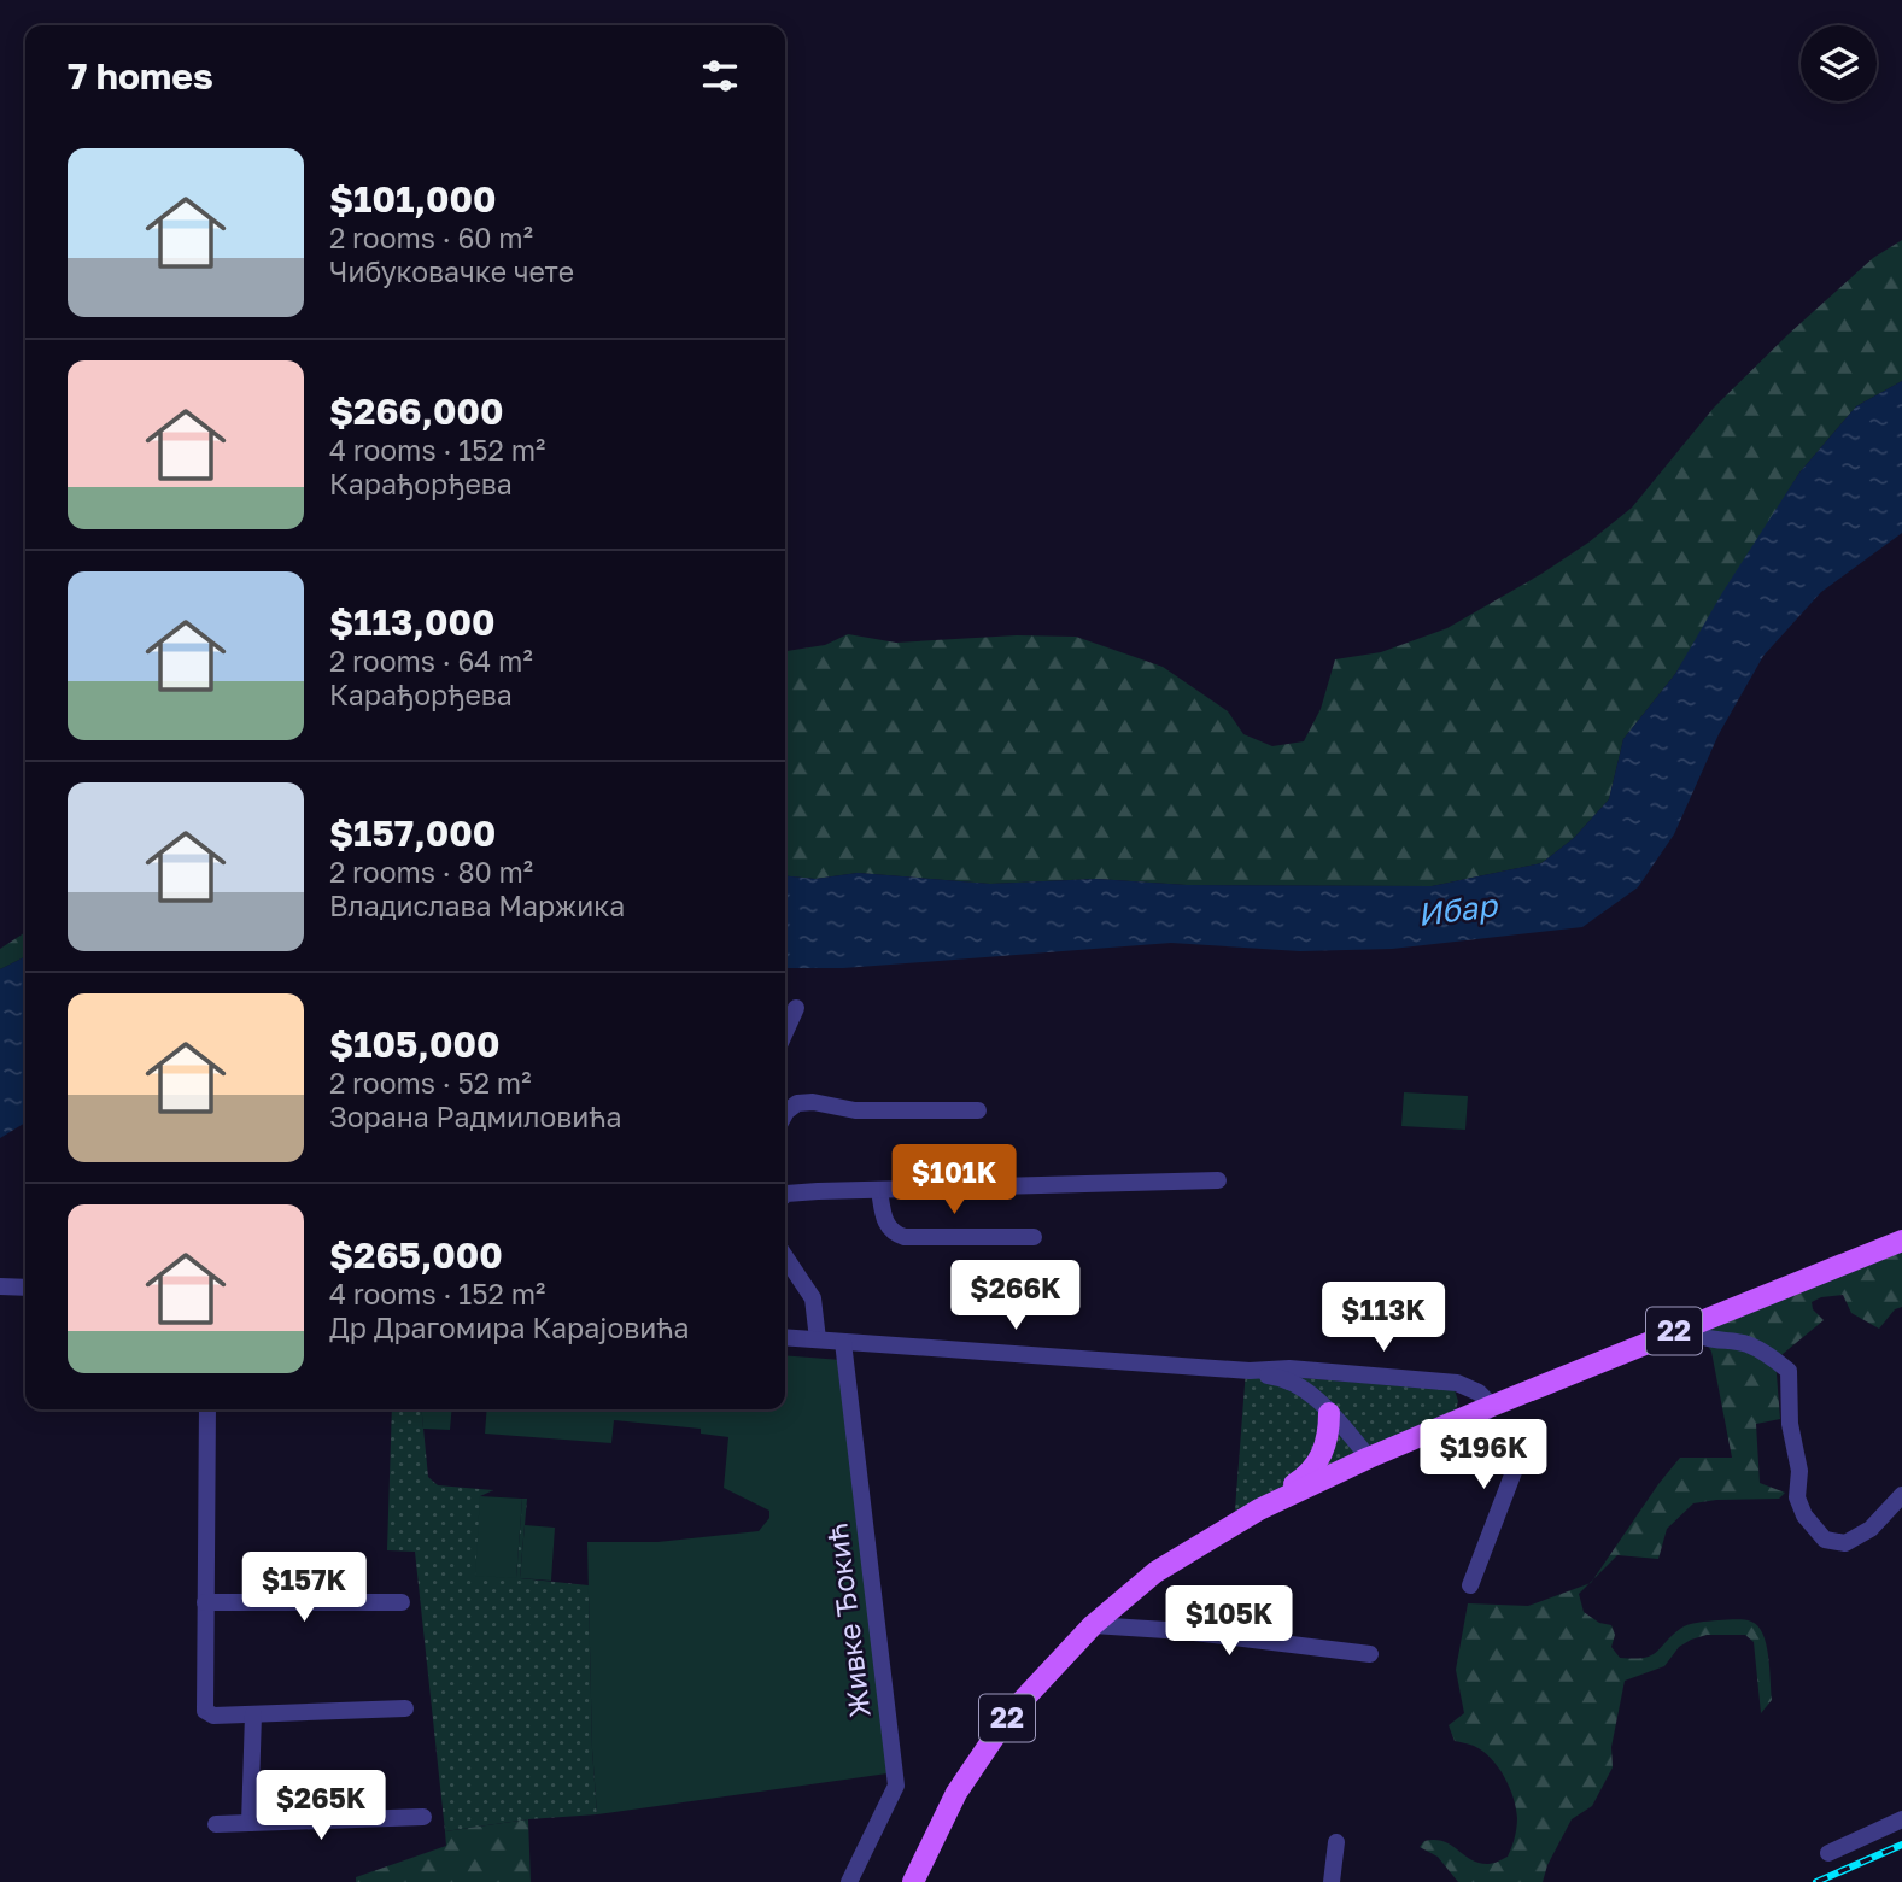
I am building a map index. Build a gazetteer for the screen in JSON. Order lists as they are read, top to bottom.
{
  "streets": {
    "main road": ["22"],
    "street": ["Живке Ђокић"]
  },
  "water": ["Ибар"],
  "page": {
    "heading": "7 homes",
    "list": [
      {
        "name": "$101,000",
        "note": "2 rooms · 60 m² · Чибуковачке чете"
      },
      {
        "name": "$266,000",
        "note": "4 rooms · 152 m² · Карађорђева"
      },
      {
        "name": "$113,000",
        "note": "2 rooms · 64 m² · Карађорђева"
      },
      {
        "name": "$157,000",
        "note": "2 rooms · 80 m² · Владислава Маржика"
      },
      {
        "name": "$105,000",
        "note": "2 rooms · 52 m² · Зорана Радмиловића"
      },
      {
        "name": "$265,000",
        "note": "4 rooms · 152 m² · Др Драгомира Карајовића"
      }
    ],
    "price": [
      "$101K",
      "$266K",
      "$113K",
      "$196K",
      "$157K",
      "$105K",
      "$265K"
    ]
  }
}
